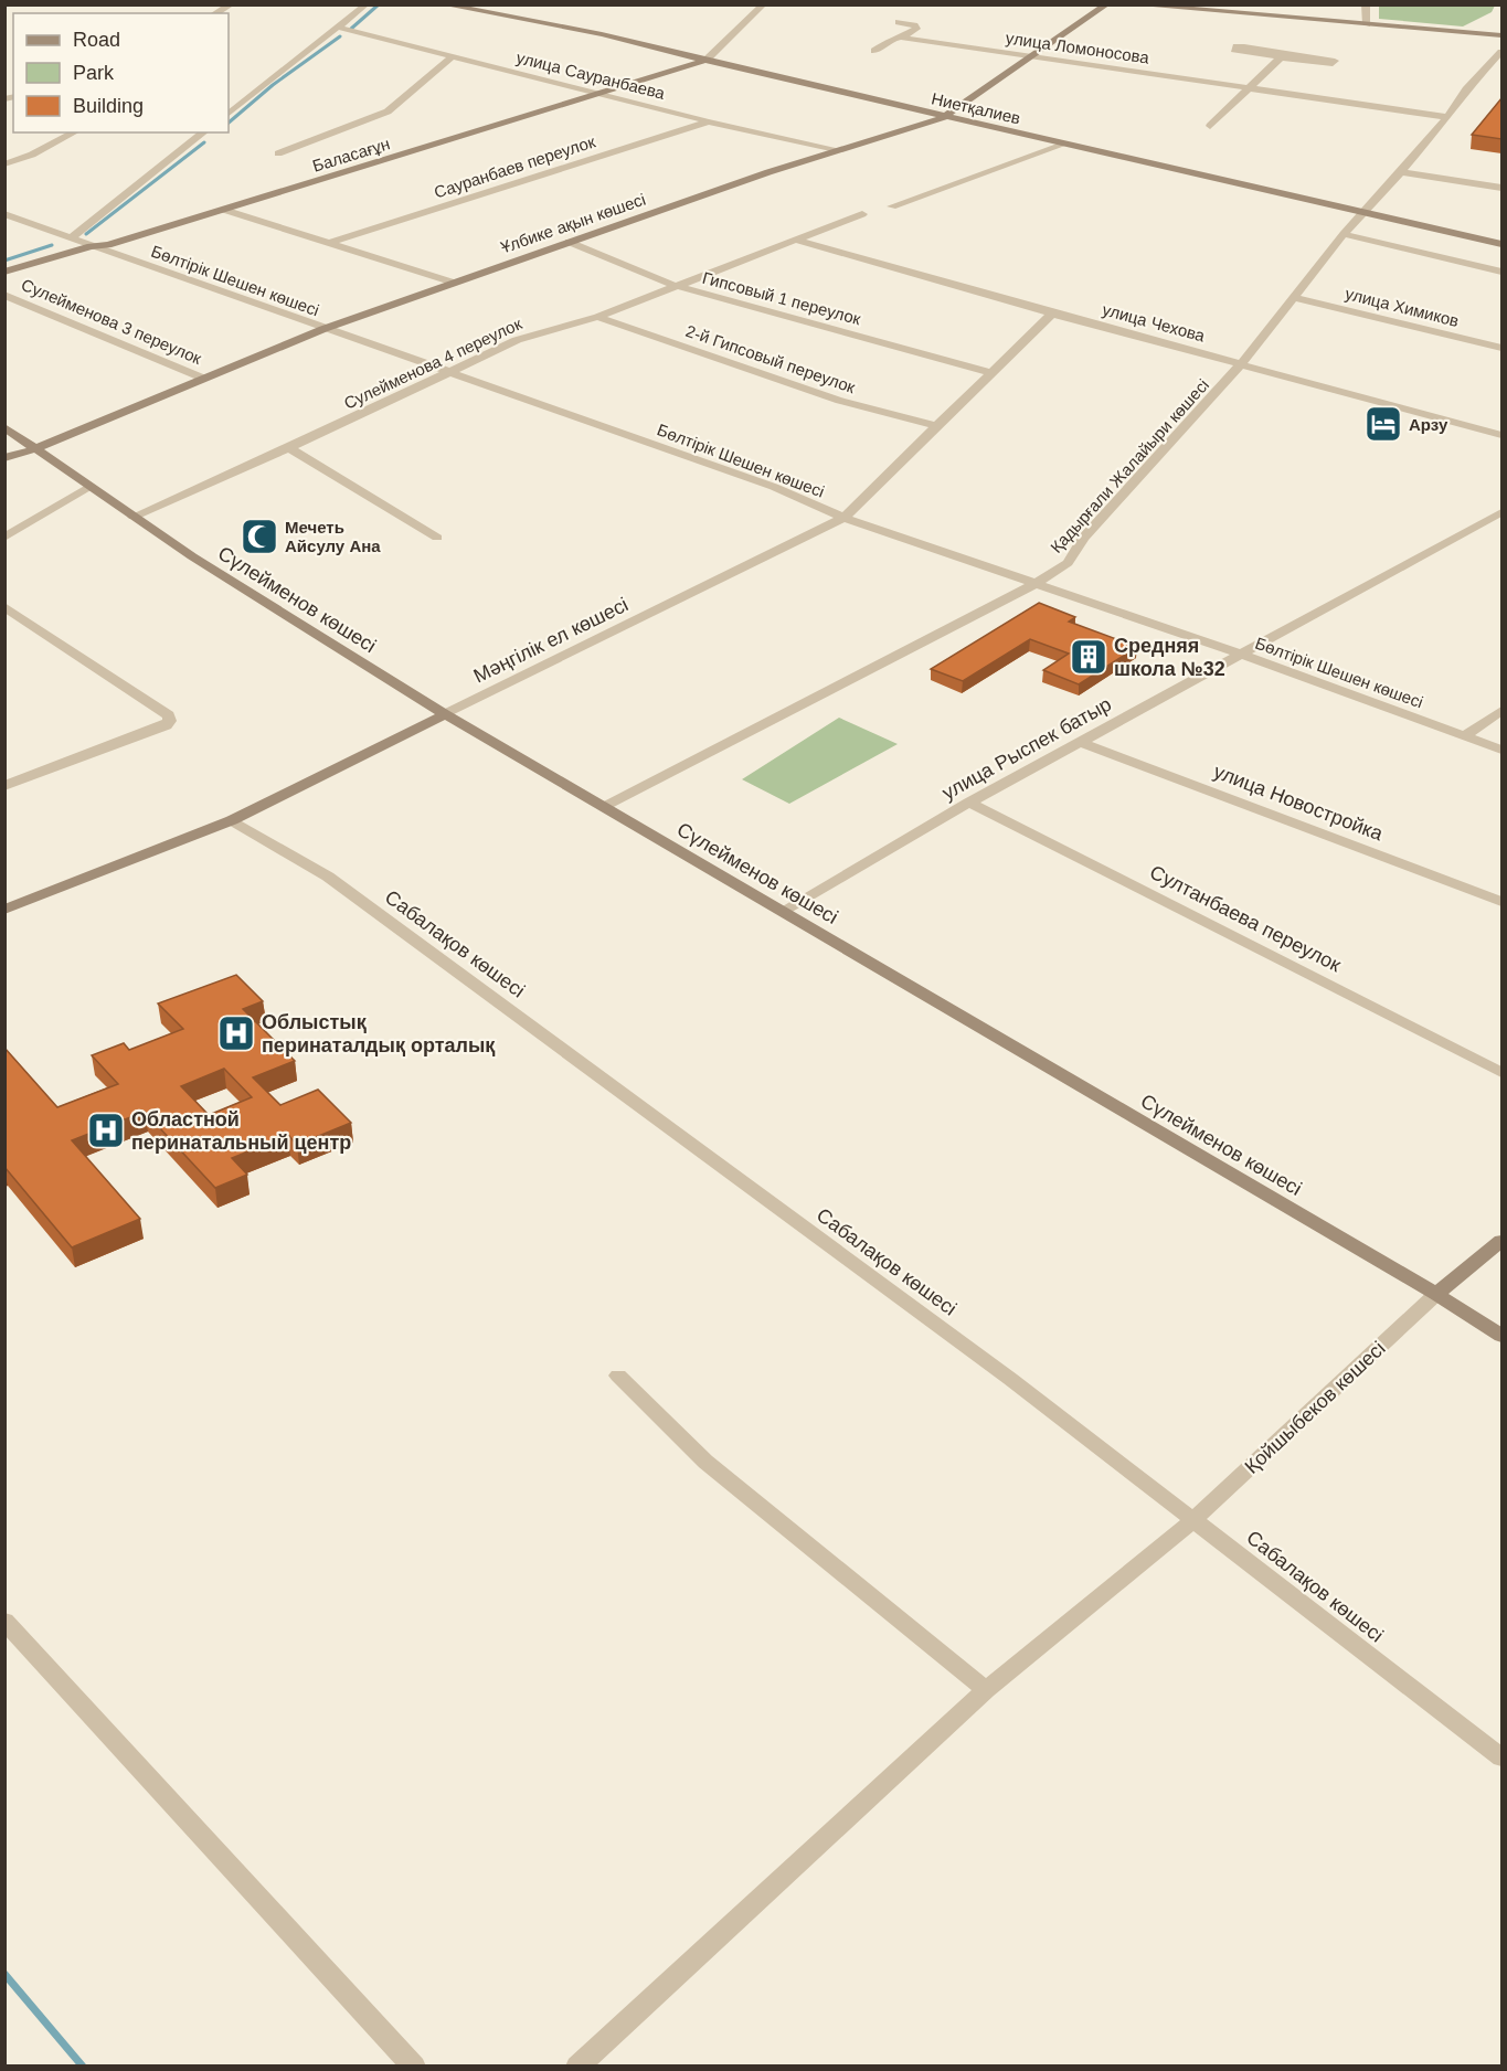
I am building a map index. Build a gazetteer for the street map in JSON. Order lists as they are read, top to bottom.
{
  "streets": {
    "main road": [
      "Ниетқалиев",
      "Баласағұн",
      "Ұлбике ақын көшесі",
      "Сүлейменов көшесі",
      "Мәңгілік ел көшесі"
    ],
    "street": [
      "улица Ломоносова",
      "улица Сауранбаева",
      "Сауранбаев переулок",
      "Бөлтірік Шешен көшесі",
      "Гипсовый 1 переулок",
      "улица Химиков",
      "Сулейменова 3 переулок",
      "улица Чехова",
      "2-й Гипсовый переулок",
      "Сулейменова 4 переулок",
      "Қадырғали Жалайыри көшесі",
      "улица Рыспек батыр",
      "улица Новостройка",
      "Султанбаева переулок",
      "Сабалақов көшесі",
      "Қойшыбеков көшесі"
    ]
  },
  "crossings": [
    ["улица Ломоносова", "Ұлбике ақын көшесі"],
    ["улица Ломоносова", "Қадырғали Жалайыри көшесі"],
    ["улица Сауранбаева", "Баласағұн"],
    ["улица Сауранбаева", "Сауранбаев переулок"],
    ["улица Сауранбаева", "Ұлбике ақын көшесі"],
    ["Ниетқалиев", "Баласағұн"],
    ["Ниетқалиев", "Ұлбике ақын көшесі"],
    ["Ниетқалиев", "Қадырғали Жалайыри көшесі"],
    ["Баласағұн", "Бөлтірік Шешен көшесі"],
    ["Ұлбике ақын көшесі", "Бөлтірік Шешен көшесі"],
    ["Ұлбике ақын көшесі", "Гипсовый 1 переулок"],
    ["Ұлбике ақын көшесі", "Сулейменова 3 переулок"],
    ["Ұлбике ақын көшесі", "Сүлейменов көшесі"],
    ["Бөлтірік Шешен көшесі", "Сулейменова 4 переулок"],
    ["Бөлтірік Шешен көшесі", "Қадырғали Жалайыри көшесі"],
    ["Бөлтірік Шешен көшесі", "Мәңгілік ел көшесі"],
    ["Бөлтірік Шешен көшесі", "улица Рыспек батыр"],
    ["Гипсовый 1 переулок", "Сулейменова 4 переулок"],
    ["Гипсовый 1 переулок", "Мәңгілік ел көшесі"],
    ["улица Химиков", "Қадырғали Жалайыри көшесі"],
    ["улица Чехова", "Сулейменова 4 переулок"],
    ["улица Чехова", "Қадырғали Жалайыри көшесі"],
    ["улица Чехова", "Мәңгілік ел көшесі"],
    ["2-й Гипсовый переулок", "Сулейменова 4 переулок"],
    ["2-й Гипсовый переулок", "Мәңгілік ел көшесі"],
    ["Сулейменова 4 переулок", "Сүлейменов көшесі"],
    ["Қадырғали Жалайыри көшесі", "Сүлейменов көшесі"],
    ["Сүлейменов көшесі", "Мәңгілік ел көшесі"],
    ["Сүлейменов көшесі", "улица Рыспек батыр"],
    ["Сүлейменов көшесі", "Қойшыбеков көшесі"],
    ["Мәңгілік ел көшесі", "Сабалақов көшесі"],
    ["улица Рыспек батыр", "улица Новостройка"],
    ["улица Рыспек батыр", "Султанбаева переулок"],
    ["Сабалақов көшесі", "Қойшыбеков көшесі"]
  ],
  "places": {
    "hotel": ["Арзу"],
    "mosque": ["Мечеть Айсулу Ана"],
    "building": ["Средняя школа №32"],
    "hospital": ["Облыстық перинаталдық орталық", "Областной перинатальный центр"]
  },
  "legend": ["Road", "Park", "Building"]
}
